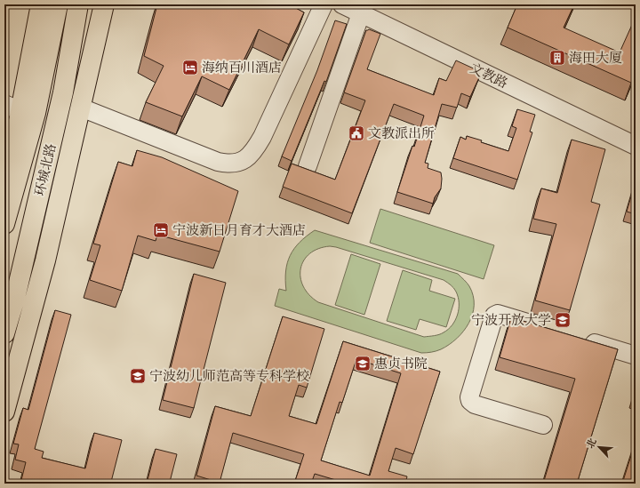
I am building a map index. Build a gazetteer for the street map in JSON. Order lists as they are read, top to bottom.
{
  "streets": {
    "main road": ["环城北路"],
    "street": ["文教路"]
  },
  "places": {
    "building": ["海田大厦"],
    "hotel": ["海纳百川酒店", "宁波新日月育才大酒店"],
    "public building": ["文教派出所"],
    "school or university": ["宁波开放大学", "惠贞书院", "宁波幼儿师范高等专科学校"]
  },
  "north": "top left"
}
